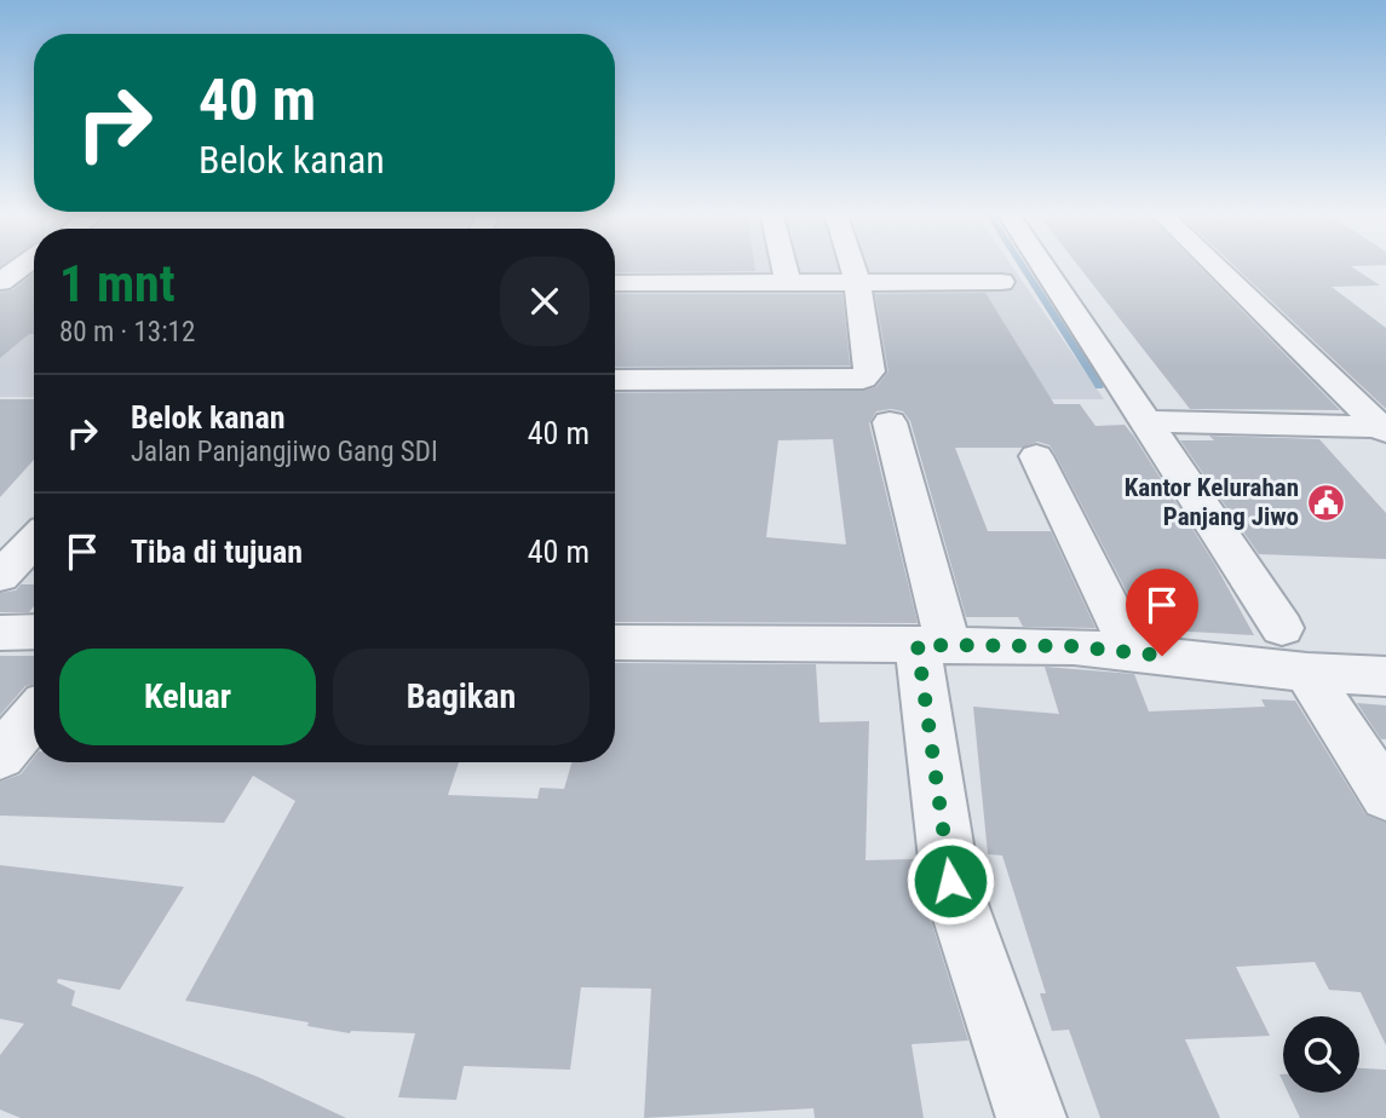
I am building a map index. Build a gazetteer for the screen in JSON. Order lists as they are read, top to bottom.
{
  "places": {
    "public building": ["Kantor Kelurahan Panjang Jiwo"]
  },
  "page": {
    "turn": ["40 m", "Belok kanan"],
    "heading": ["1 mnt", "80 m · 13:12"],
    "list": [
      {
        "name": "Belok kanan",
        "note": "Jalan Panjangjiwo Gang SDI",
        "value": "40 m"
      },
      {
        "name": "Tiba di tujuan",
        "value": "40 m"
      }
    ],
    "buttons": ["Keluar", "Bagikan"]
  }
}
